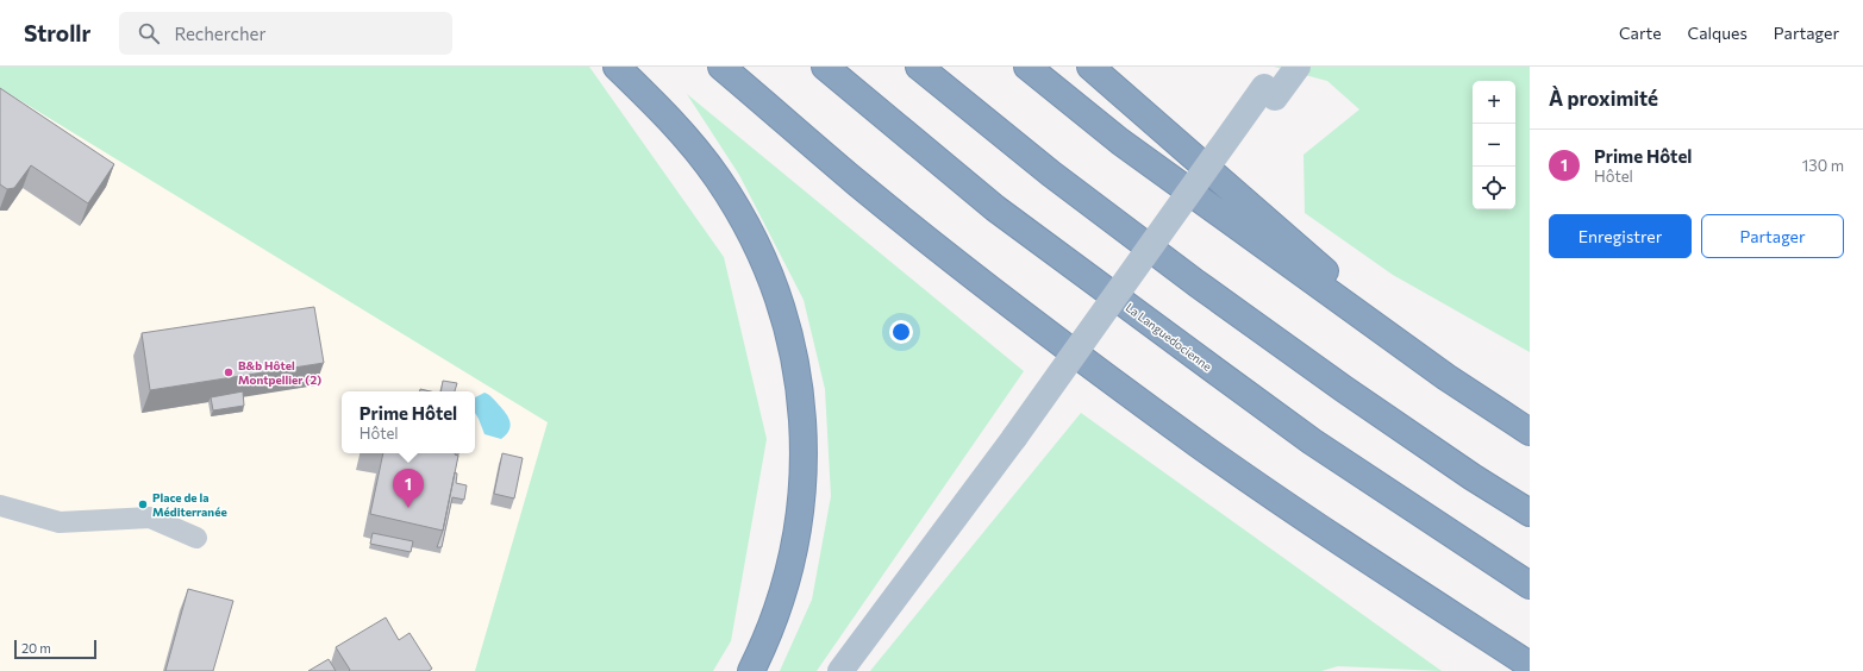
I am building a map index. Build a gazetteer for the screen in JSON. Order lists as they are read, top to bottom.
{
  "streets": {
    "highway": ["La Languedocienne"]
  },
  "places": ["B&b Hôtel Montpellier (2)", "Place de la Méditerranée"],
  "scale_bar": "20 m",
  "page": {
    "header": "Strollr",
    "search": "Rechercher",
    "nav": ["Carte", "Calques", "Partager"],
    "heading": "À proximité",
    "map_buttons": ["+", "−"],
    "list": [
      {
        "mark": "1",
        "name": "Prime Hôtel",
        "note": "Hôtel",
        "value": "130 m"
      }
    ],
    "buttons": ["Enregistrer", "Partager"],
    "popup": ["Prime Hôtel", "Hôtel"],
    "pins": "1",
    "scale": "20 m"
  }
}
